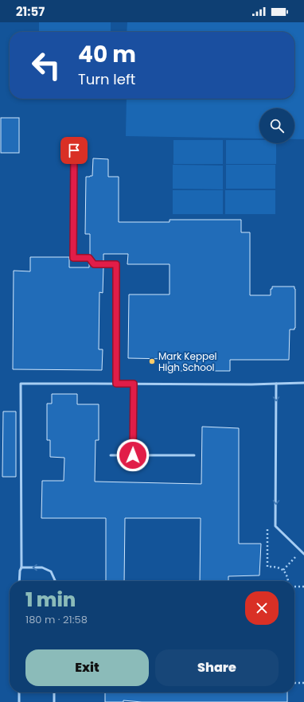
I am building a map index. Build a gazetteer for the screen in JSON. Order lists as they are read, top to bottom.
{
  "places": ["Mark Keppel High School"],
  "page": {
    "status": "21:57",
    "turn": ["40 m", "Turn left"],
    "heading": ["1 min", "180 m · 21:58"],
    "buttons": ["Exit", "Share"]
  }
}
